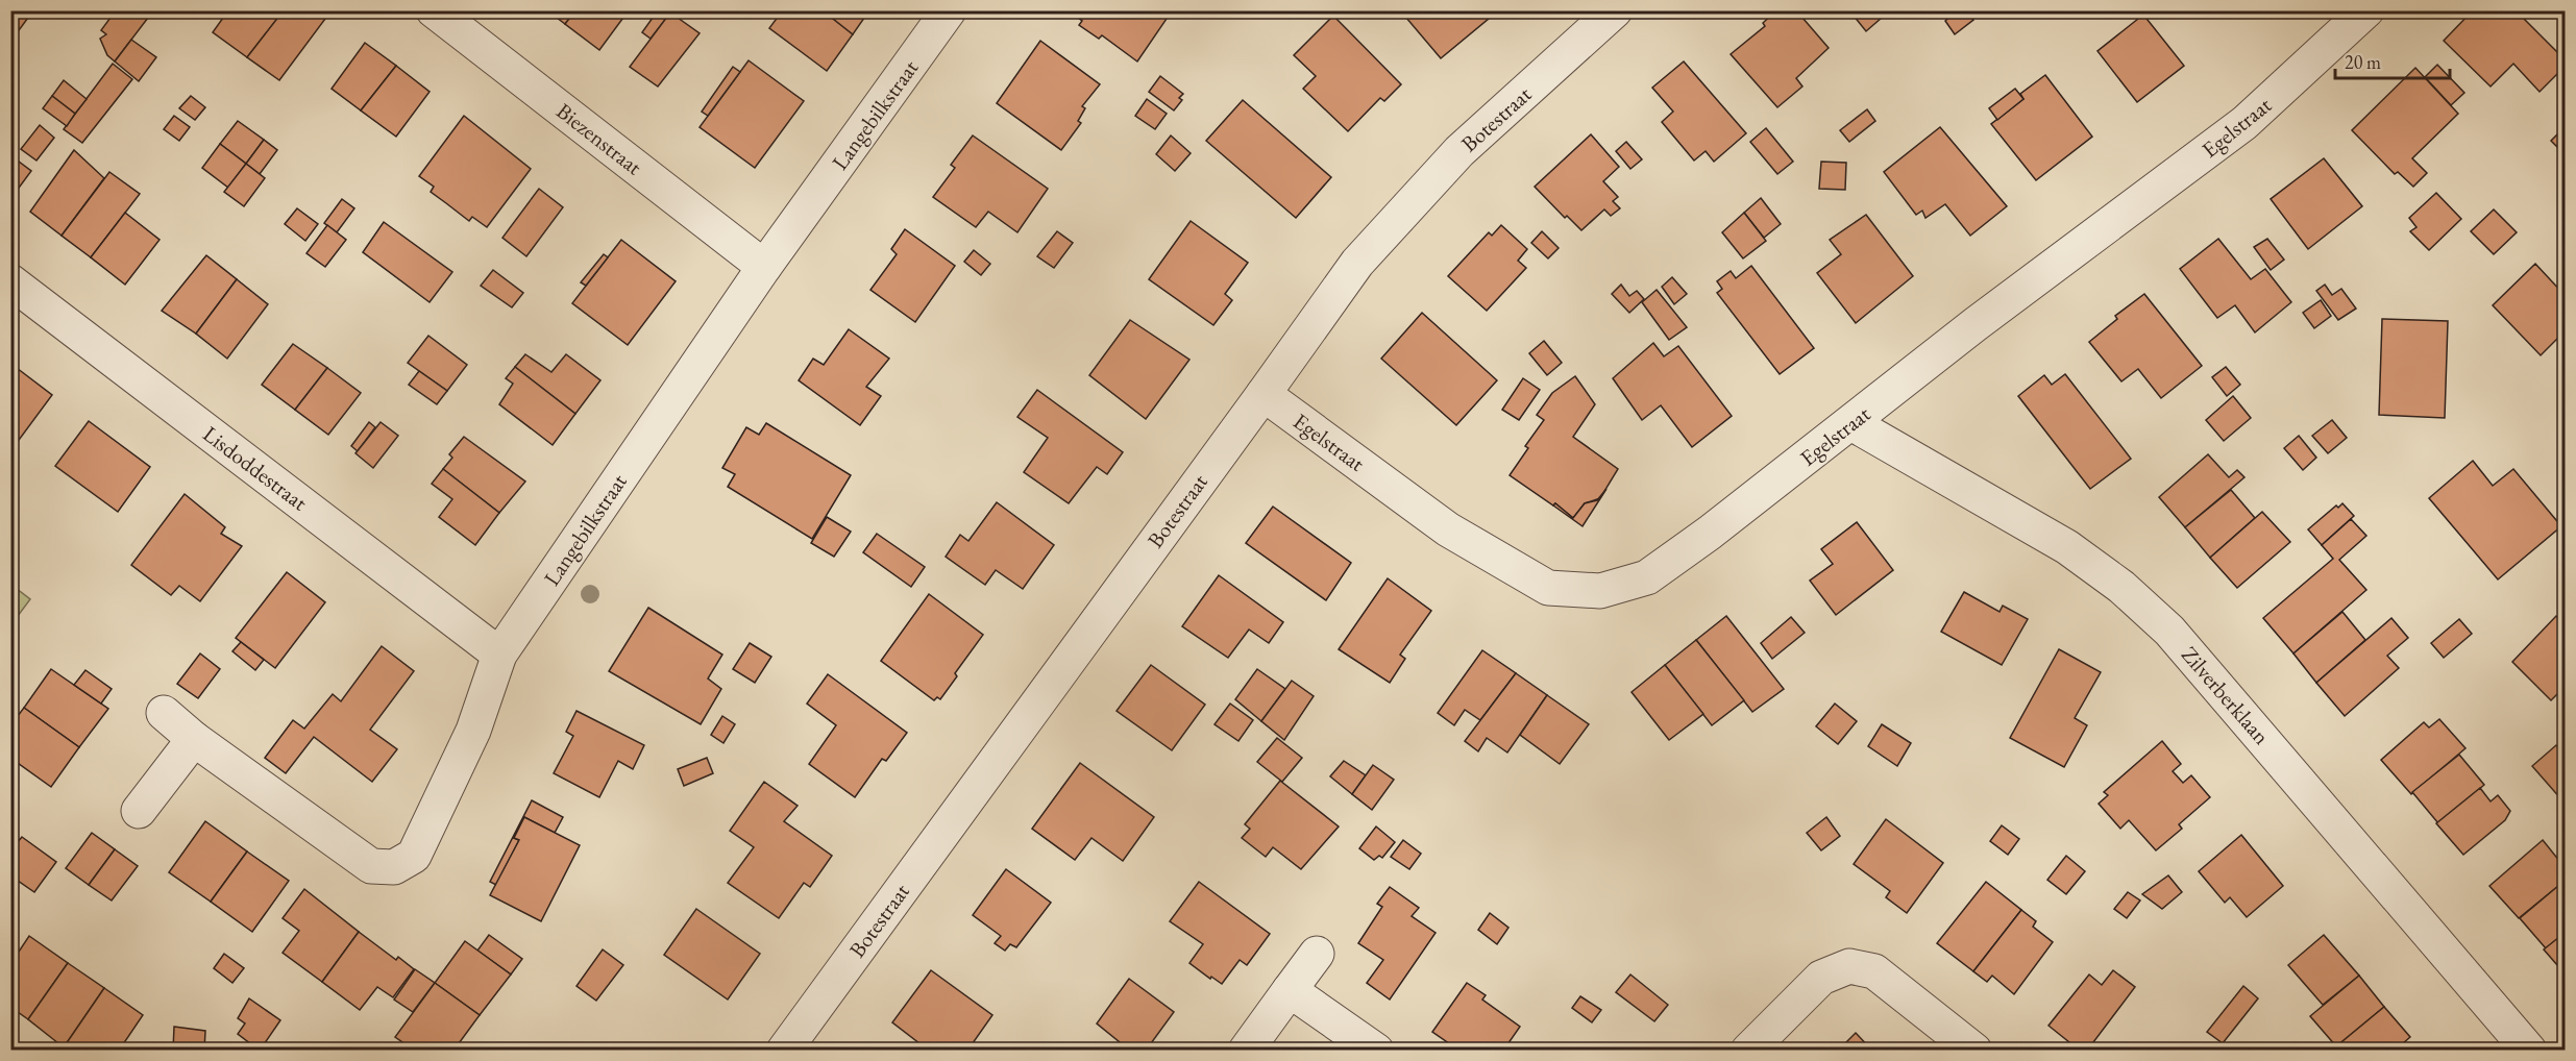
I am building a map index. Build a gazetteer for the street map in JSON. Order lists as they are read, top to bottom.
{
  "streets": {
    "street": [
      "Langebilkstraat",
      "Botestraat",
      "Egelstraat",
      "Biezenstraat",
      "Lisdoddestraat",
      "Zilverberklaan"
    ]
  },
  "crossings": [
    ["Langebilkstraat", "Biezenstraat"],
    ["Langebilkstraat", "Lisdoddestraat"],
    ["Botestraat", "Egelstraat"],
    ["Egelstraat", "Zilverberklaan"]
  ],
  "scale_bar": "20 m"
}
